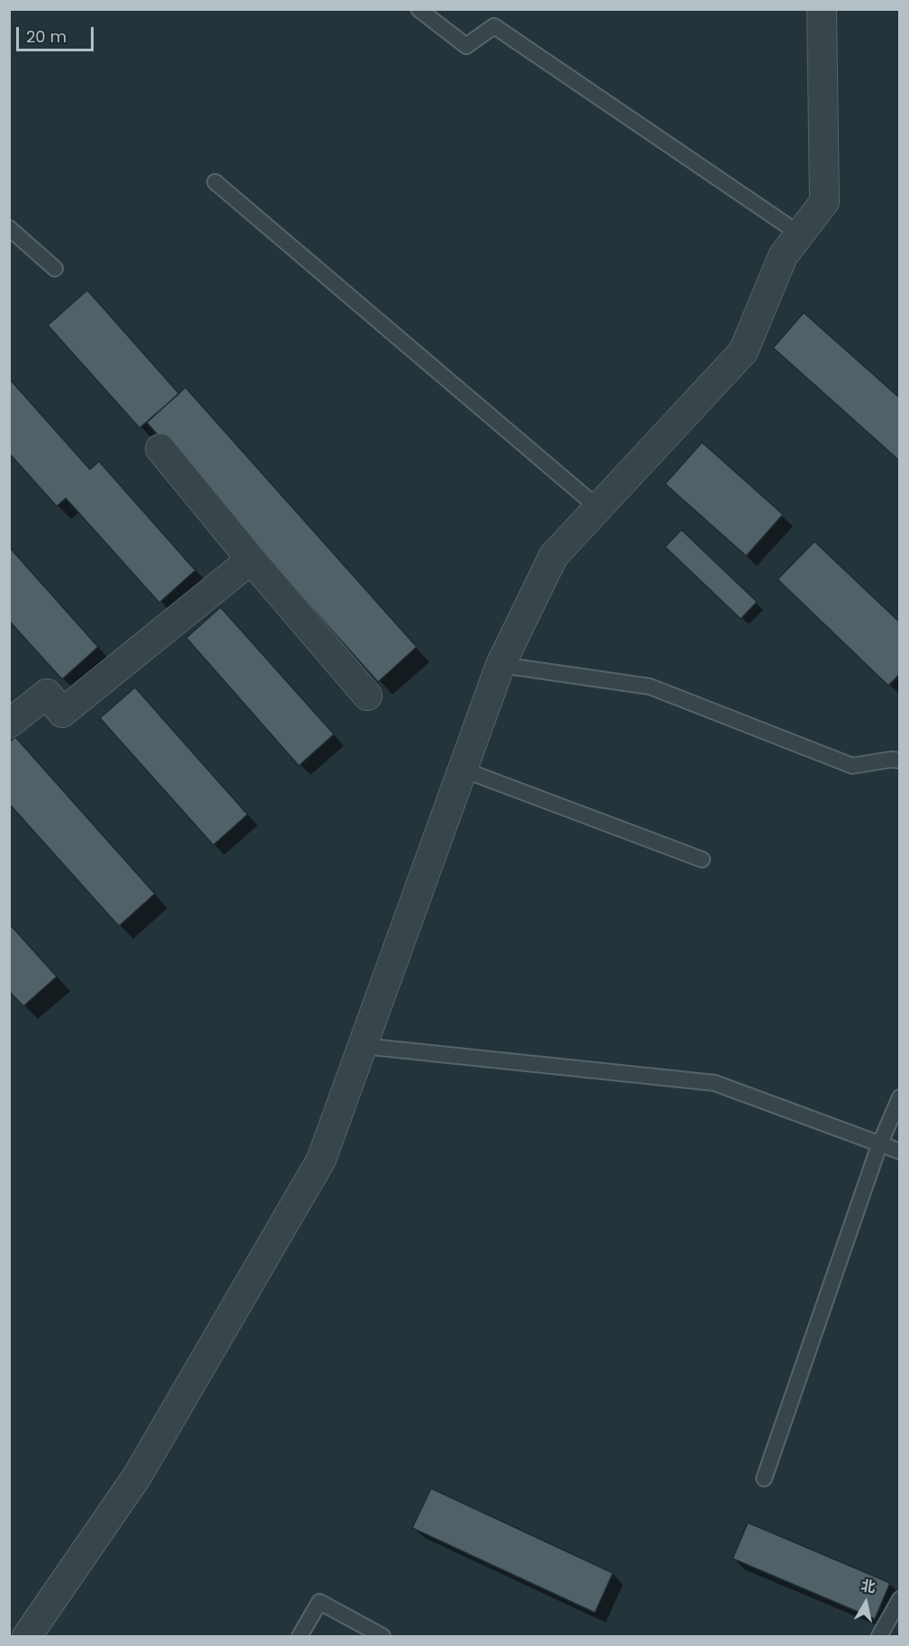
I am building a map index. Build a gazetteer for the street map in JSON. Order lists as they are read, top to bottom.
{
  "scale_bar": "20 m",
  "north": "top"
}
